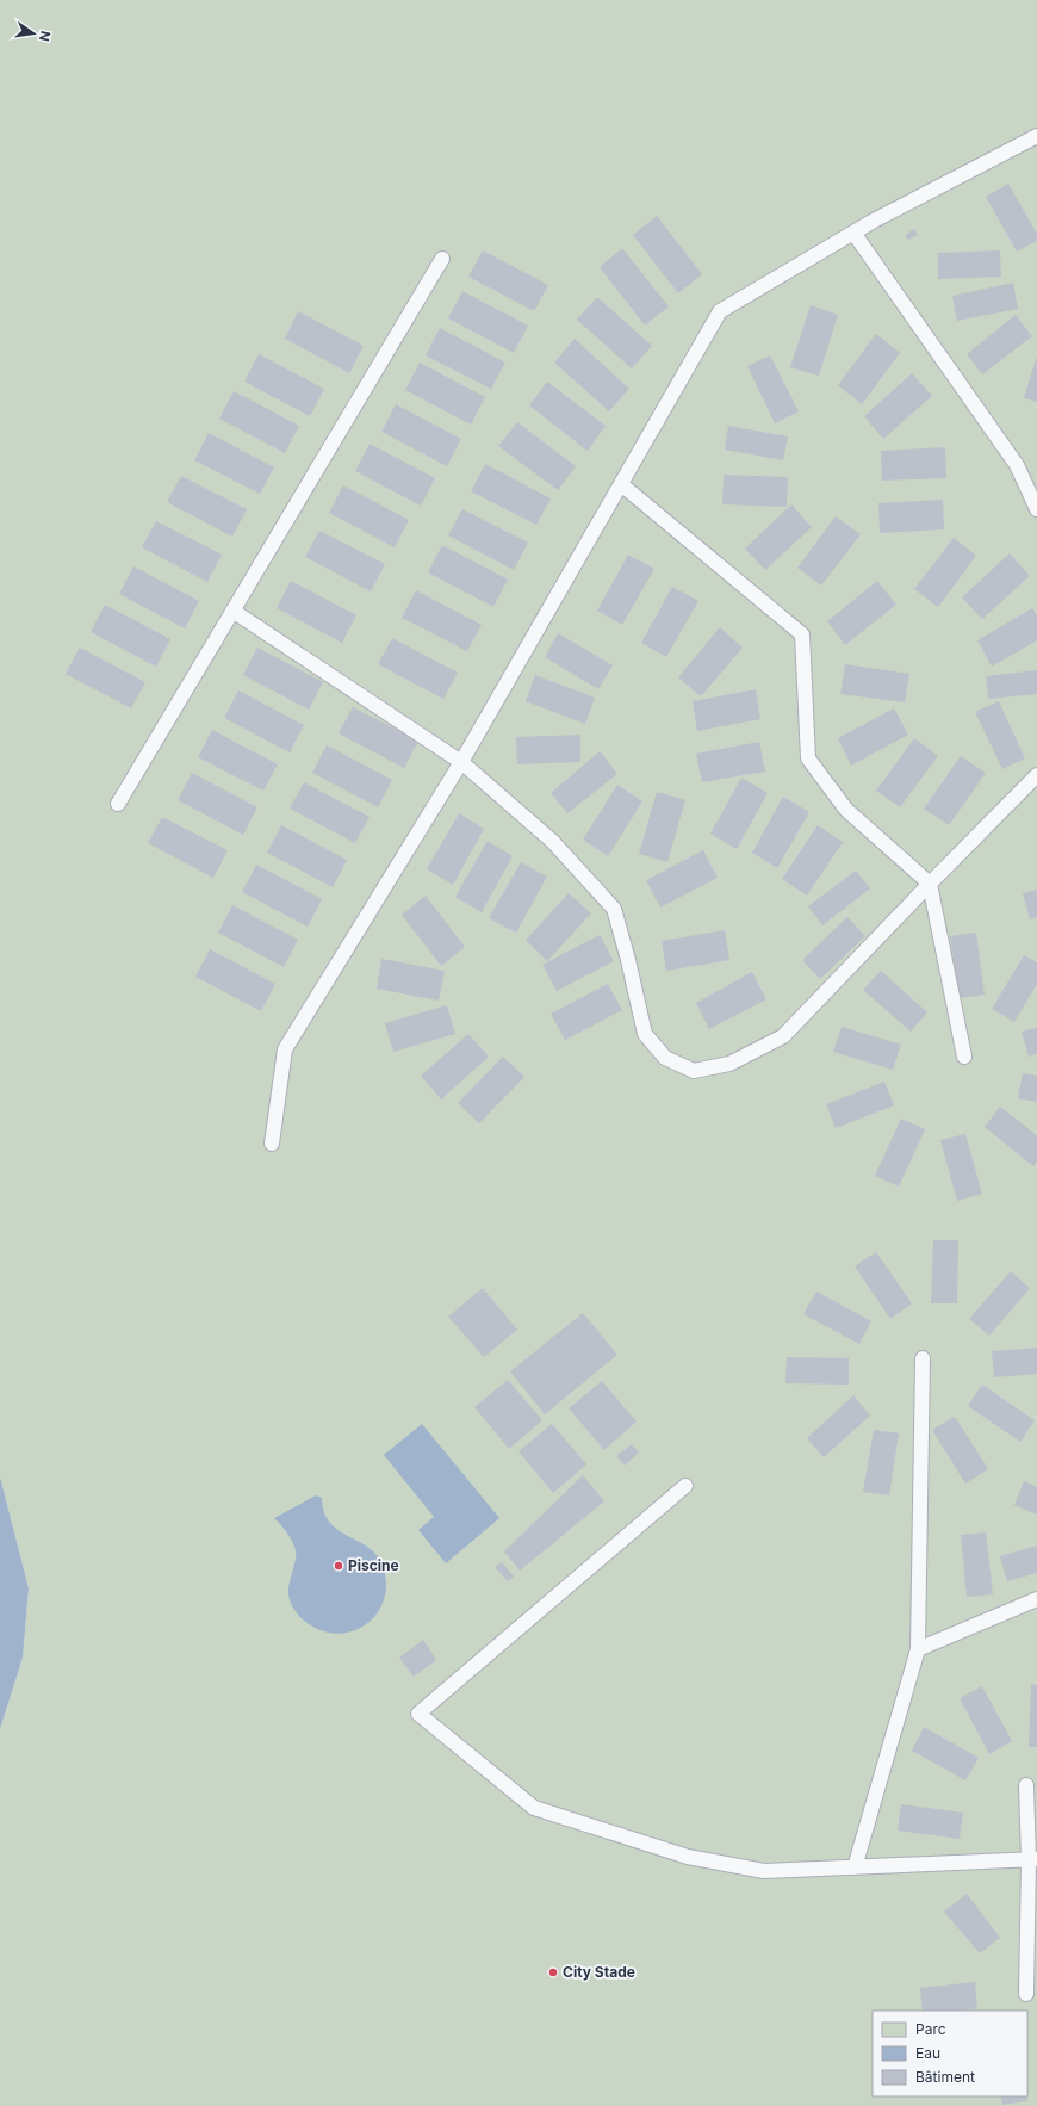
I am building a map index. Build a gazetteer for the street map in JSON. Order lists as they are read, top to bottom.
{
  "places": ["Piscine", "City Stade"],
  "legend": ["Parc", "Eau", "Bâtiment"],
  "north": "right"
}
